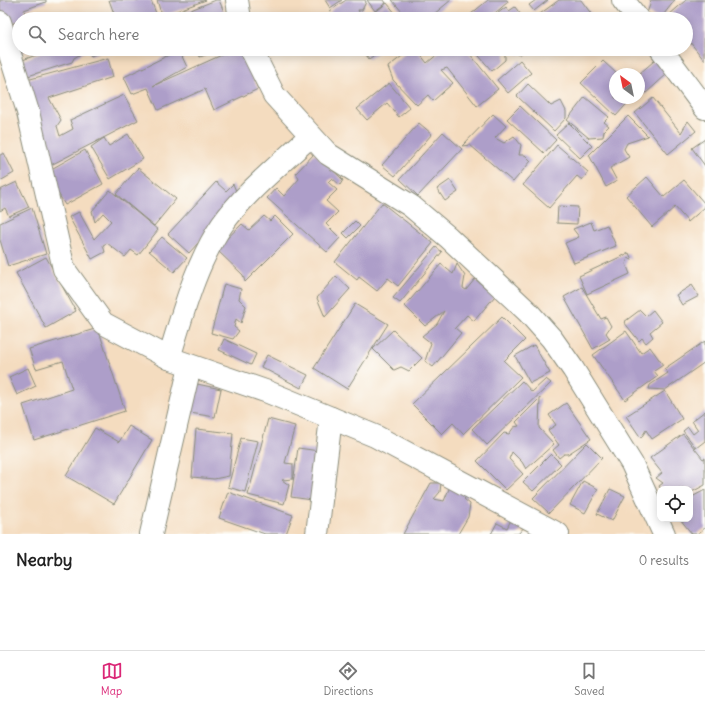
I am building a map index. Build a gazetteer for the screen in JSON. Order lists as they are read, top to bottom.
{
  "north": "top left",
  "page": {
    "search": "Search here",
    "heading": ["Nearby", "0 results"],
    "nav": ["Map", "Directions", "Saved"]
  }
}
